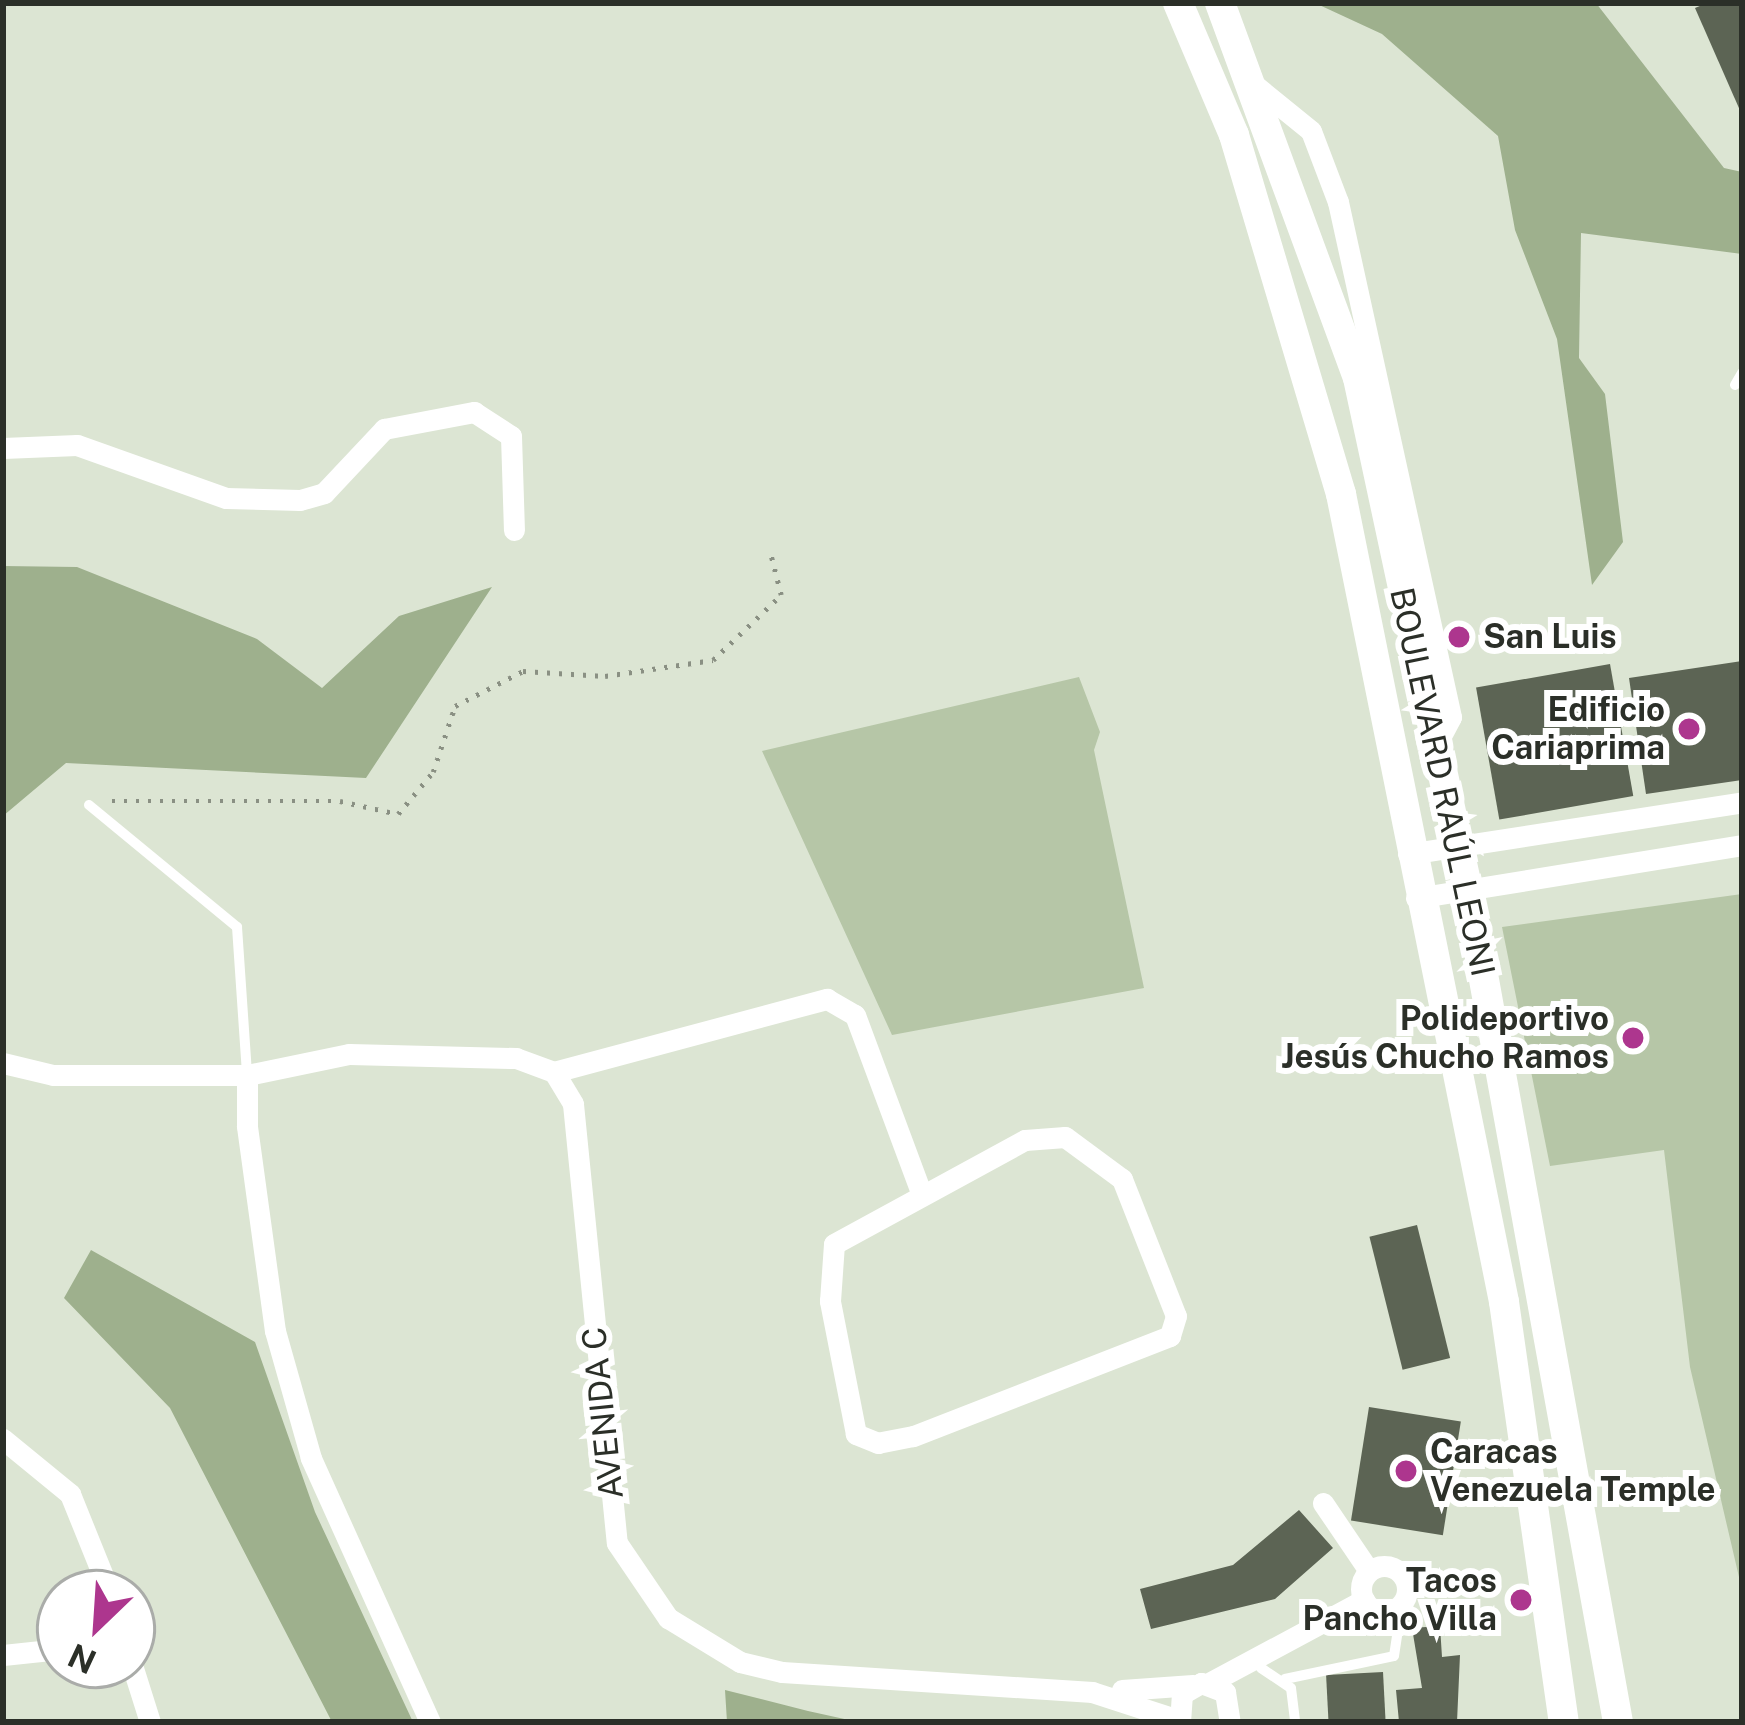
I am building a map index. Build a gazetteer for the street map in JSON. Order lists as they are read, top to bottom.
{
  "streets": {
    "main road": ["BOULEVARD RAÚL LEONI"],
    "street": ["AVENIDA C"]
  },
  "places": [
    "San Luis",
    "Edificio Cariaprima",
    "Polideportivo Jesús Chucho Ramos",
    "Caracas Venezuela Temple",
    "Tacos Pancho Villa"
  ],
  "north": "bottom left"
}
